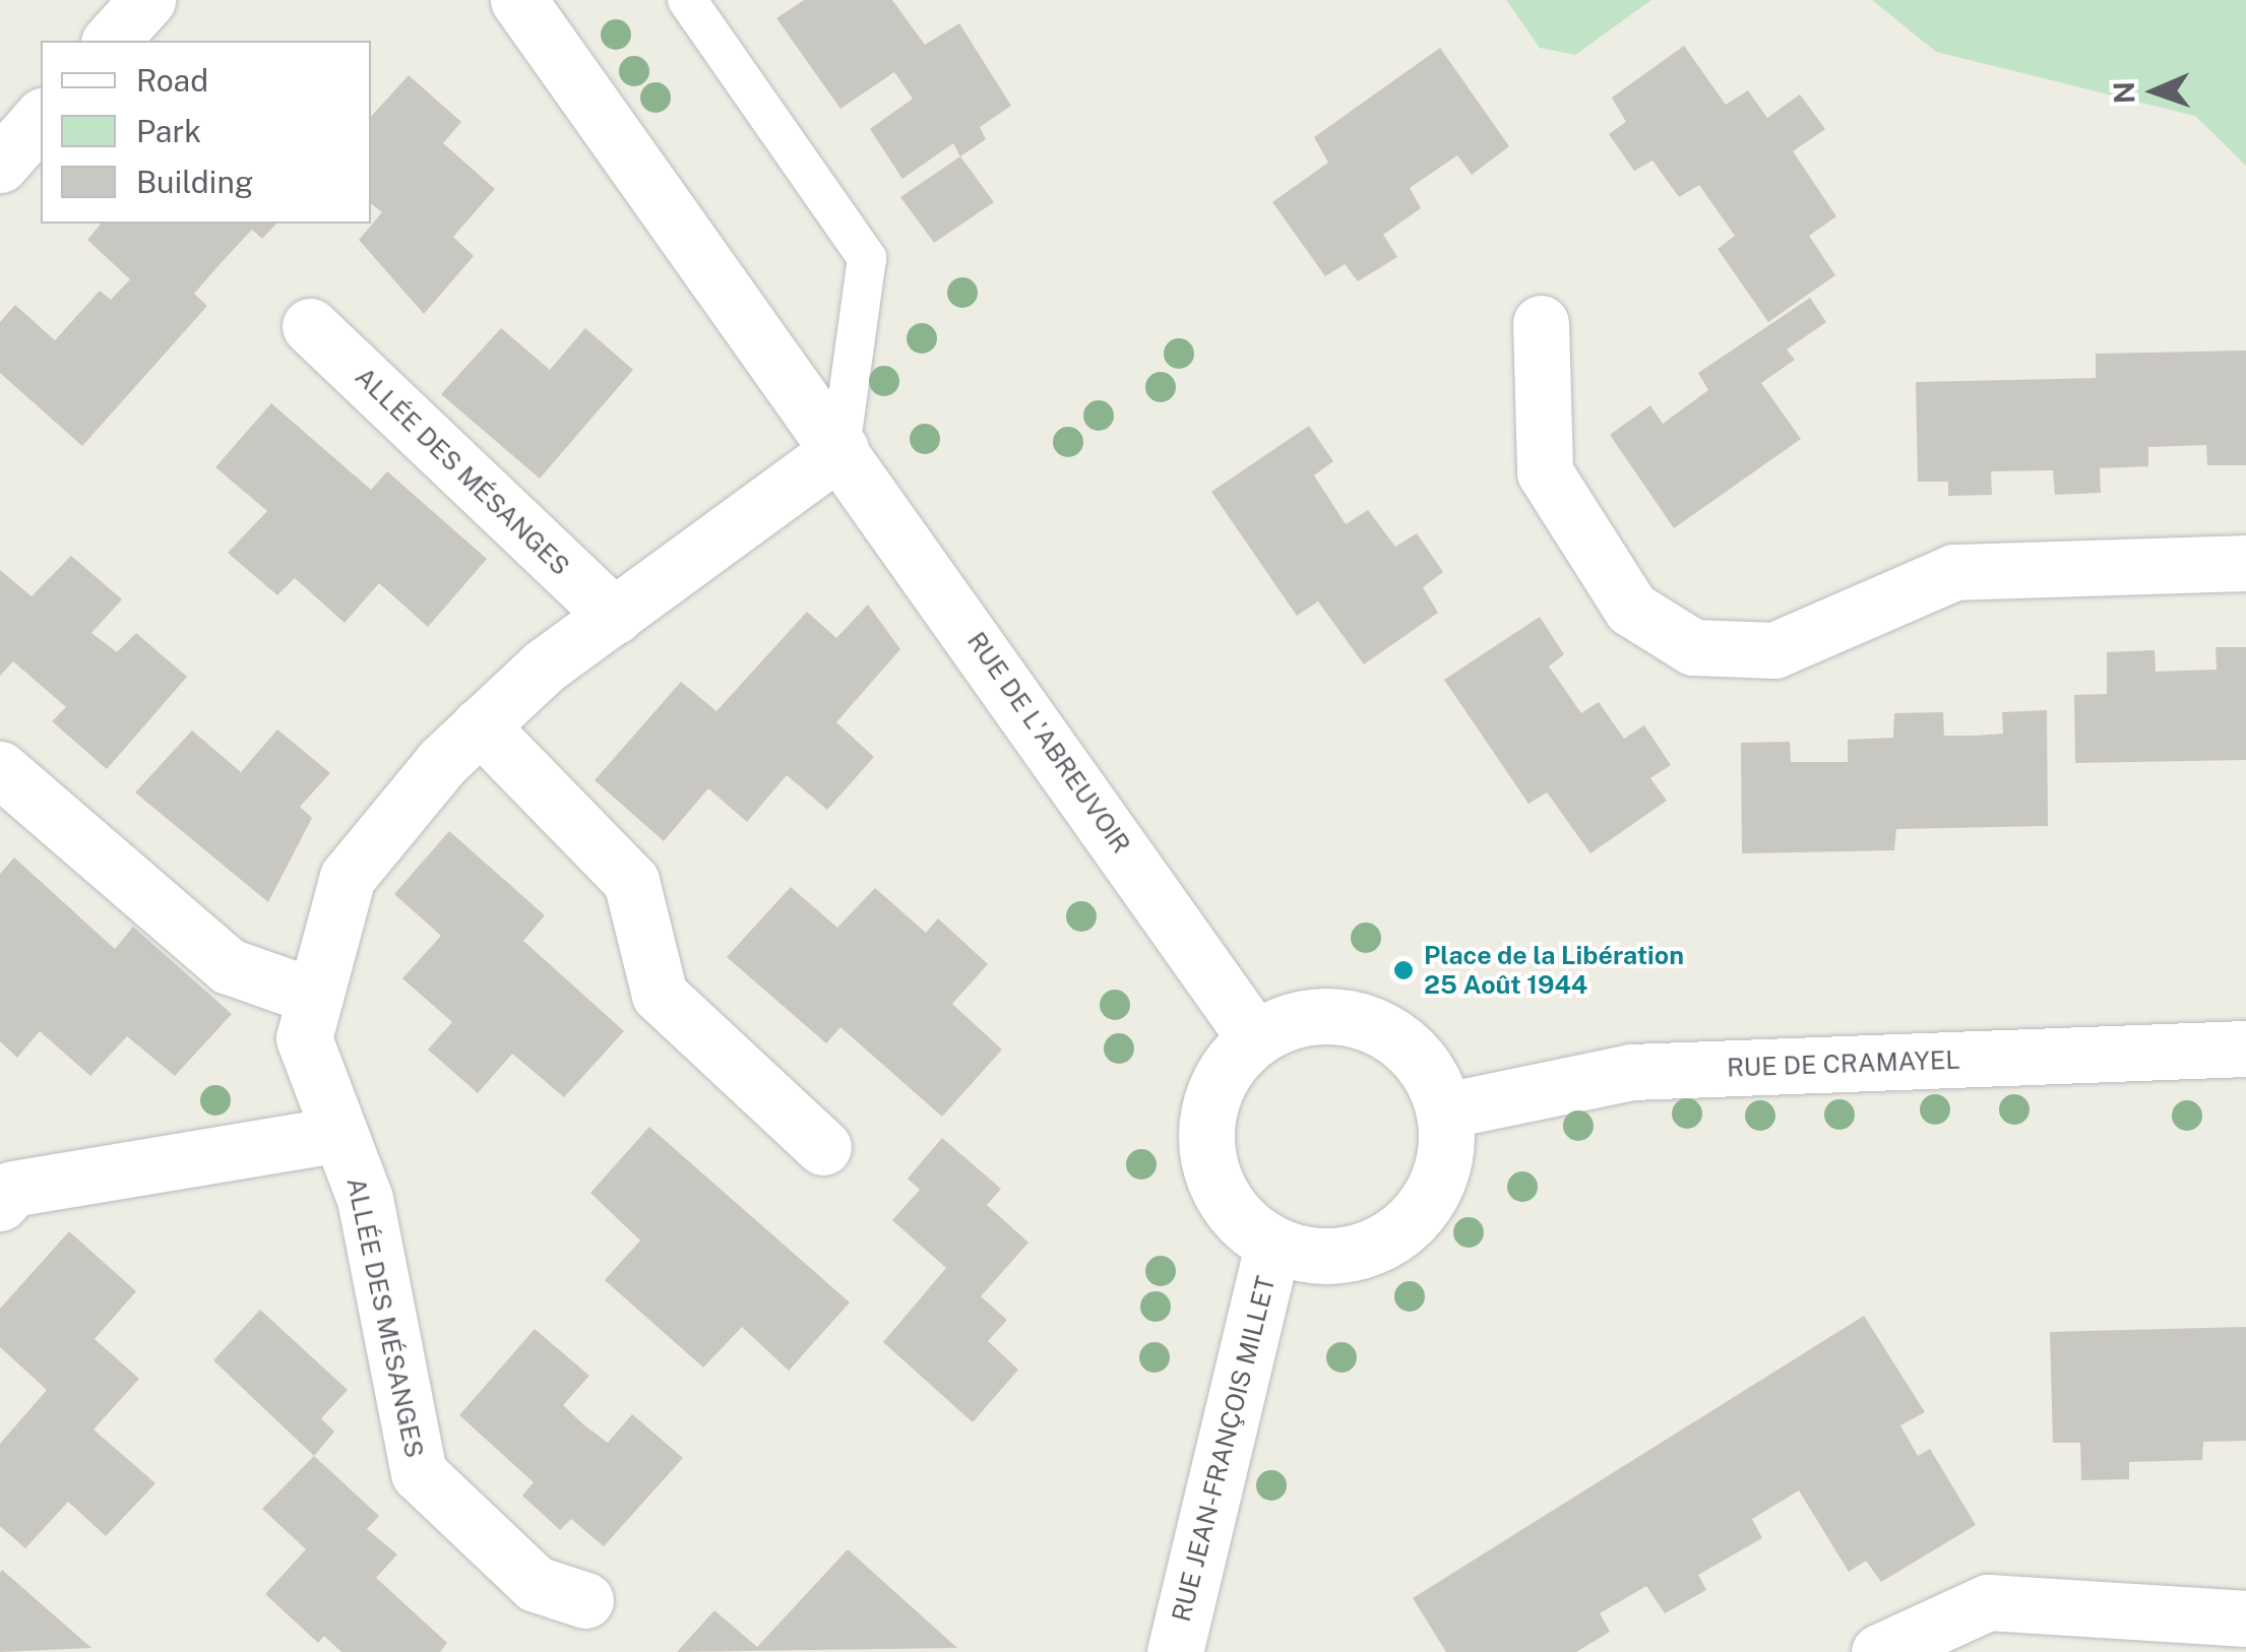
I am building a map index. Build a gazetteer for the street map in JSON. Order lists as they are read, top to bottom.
{
  "streets": {
    "street": [
      "ALLÉE DES MÉSANGES",
      "RUE DE L'ABREUVOIR",
      "RUE DE CRAMAYEL",
      "RUE JEAN-FRANÇOIS MILLET"
    ]
  },
  "crossings": [
    ["ALLÉE DES MÉSANGES", "RUE DE L'ABREUVOIR"],
    ["RUE DE L'ABREUVOIR", "RUE DE CRAMAYEL"],
    ["RUE DE L'ABREUVOIR", "RUE JEAN-FRANÇOIS MILLET"],
    ["RUE DE CRAMAYEL", "RUE JEAN-FRANÇOIS MILLET"]
  ],
  "places": ["Place de la Libération 25 Août 1944"],
  "legend": ["Road", "Park", "Building"],
  "north": "left"
}
